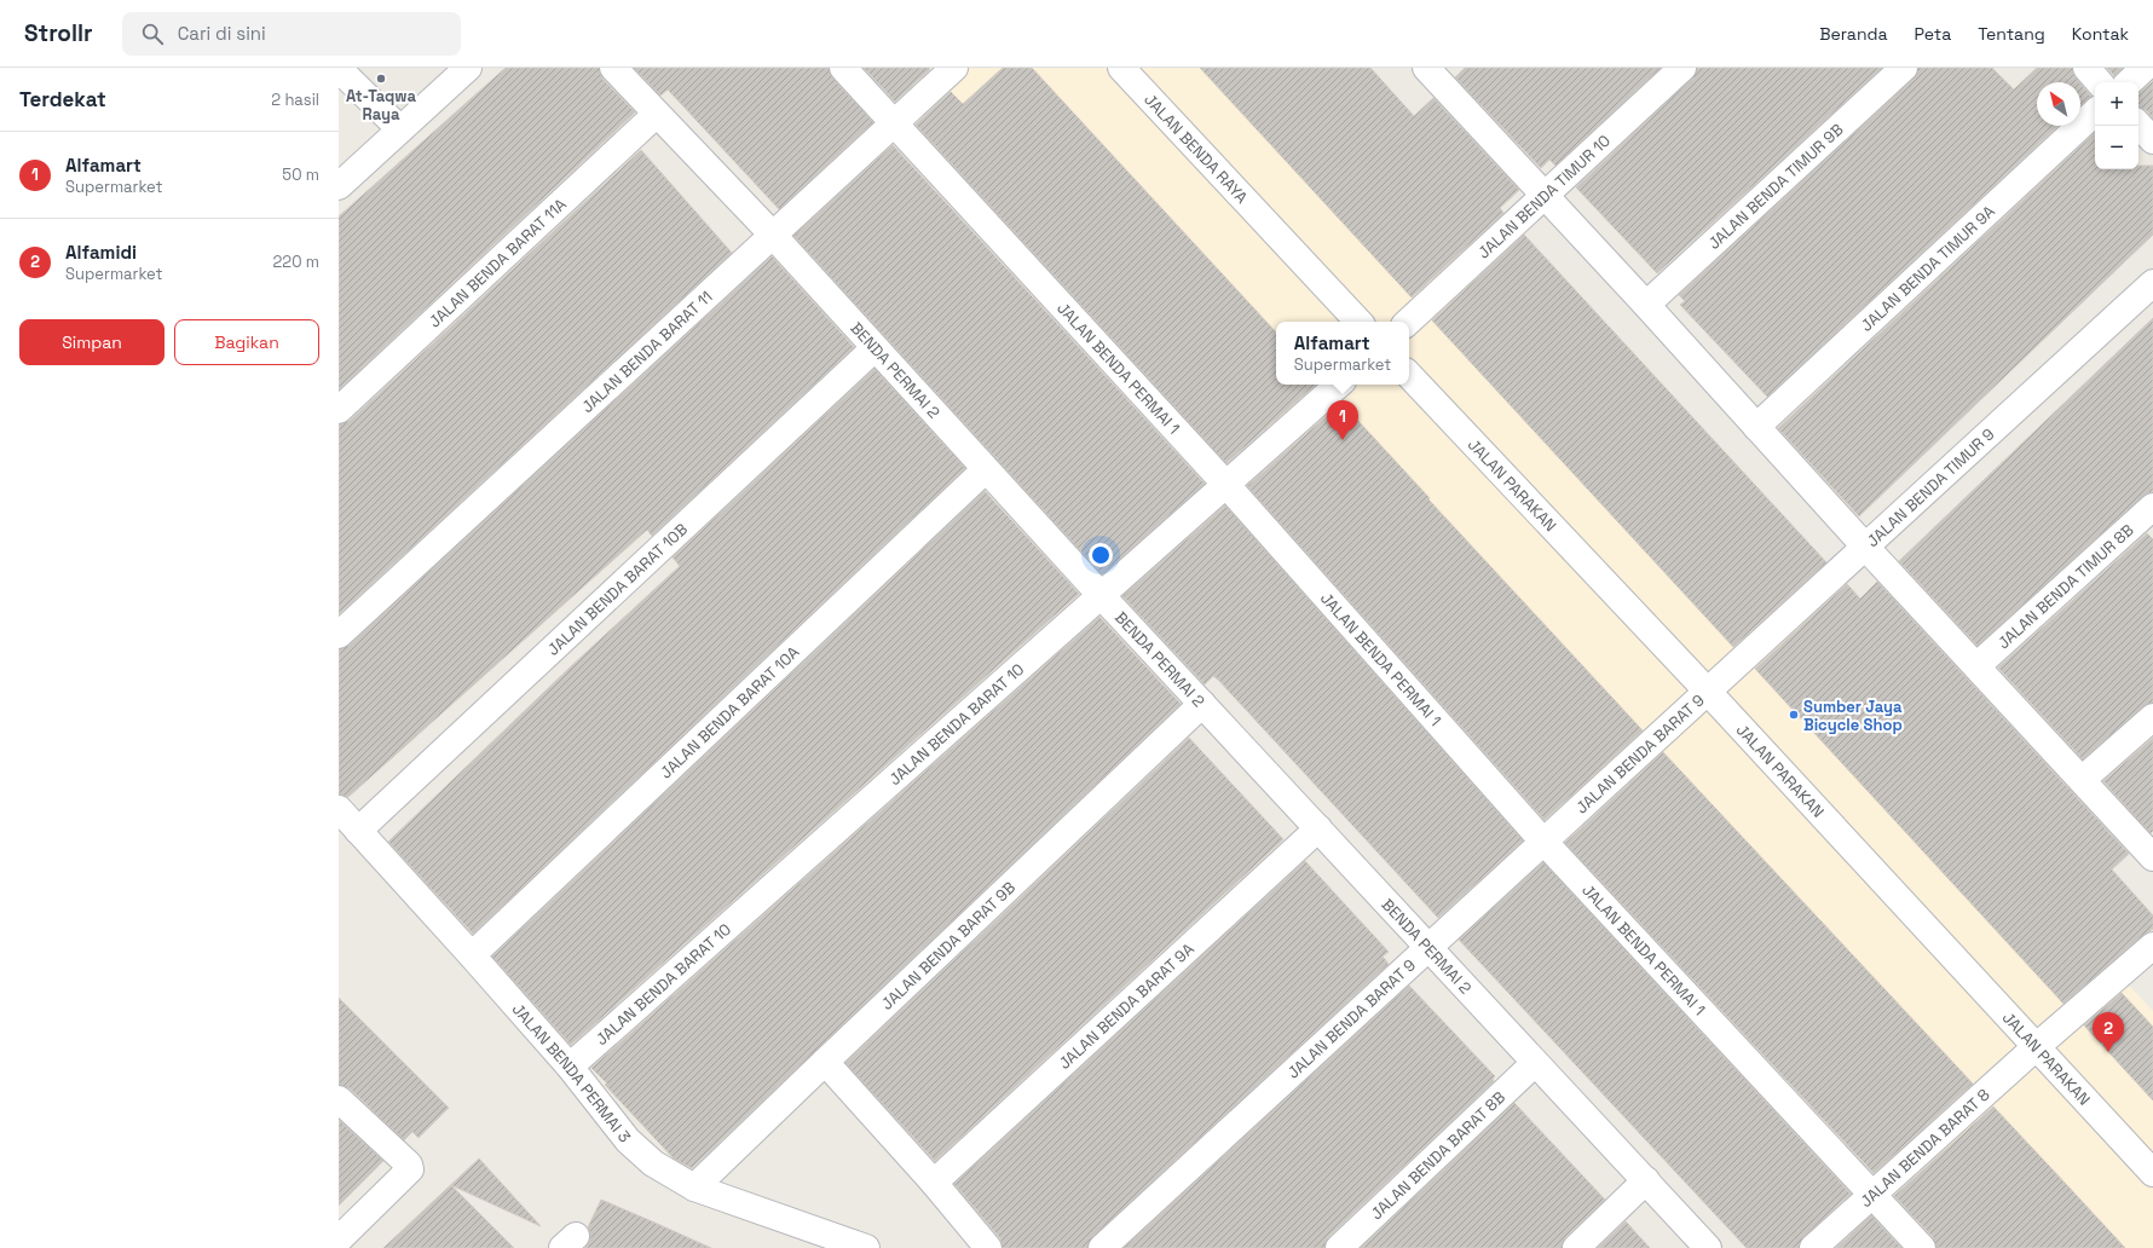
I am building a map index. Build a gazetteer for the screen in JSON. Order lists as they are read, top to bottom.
{
  "streets": {
    "street": [
      "JALAN BENDA RAYA",
      "JALAN BENDA TIMUR 9B",
      "JALAN BENDA TIMUR 10",
      "JALAN BENDA BARAT 11A",
      "JALAN BENDA TIMUR 9A",
      "JALAN BENDA BARAT 11",
      "JALAN BENDA PERMAI 1",
      "BENDA PERMAI 2",
      "JALAN PARAKAN",
      "JALAN BENDA TIMUR 9",
      "JALAN BENDA TIMUR 8B",
      "JALAN BENDA BARAT 10B",
      "JALAN BENDA BARAT 10A",
      "JALAN BENDA BARAT 10",
      "JALAN BENDA BARAT 9",
      "JALAN BENDA BARAT 9B",
      "JALAN BENDA BARAT 9A",
      "JALAN BENDA PERMAI 3",
      "JALAN BENDA BARAT 8",
      "JALAN BENDA BARAT 8B"
    ]
  },
  "crossings": [
    ["JALAN BENDA BARAT 11A", "BENDA PERMAI 2"],
    ["JALAN BENDA BARAT 11", "JALAN BENDA PERMAI 1"],
    ["JALAN BENDA BARAT 11", "BENDA PERMAI 2"],
    ["JALAN BENDA PERMAI 1", "JALAN BENDA BARAT 10"],
    ["JALAN BENDA PERMAI 1", "JALAN BENDA BARAT 9"],
    ["JALAN BENDA PERMAI 1", "JALAN BENDA BARAT 8"],
    ["BENDA PERMAI 2", "JALAN BENDA BARAT 10B"],
    ["BENDA PERMAI 2", "JALAN BENDA BARAT 10A"],
    ["BENDA PERMAI 2", "JALAN BENDA BARAT 10"],
    ["BENDA PERMAI 2", "JALAN BENDA BARAT 9"],
    ["BENDA PERMAI 2", "JALAN BENDA BARAT 9B"],
    ["BENDA PERMAI 2", "JALAN BENDA BARAT 9A"],
    ["BENDA PERMAI 2", "JALAN BENDA BARAT 8B"],
    ["JALAN PARAKAN", "JALAN BENDA TIMUR 9"],
    ["JALAN PARAKAN", "JALAN BENDA BARAT 9"],
    ["JALAN PARAKAN", "JALAN BENDA BARAT 8"],
    ["JALAN BENDA TIMUR 9", "JALAN BENDA BARAT 9"],
    ["JALAN BENDA BARAT 10B", "JALAN BENDA PERMAI 3"],
    ["JALAN BENDA BARAT 10A", "JALAN BENDA PERMAI 3"],
    ["JALAN BENDA BARAT 10", "JALAN BENDA PERMAI 3"],
    ["JALAN BENDA BARAT 9B", "JALAN BENDA PERMAI 3"]
  ],
  "places": ["At-Taqwa Raya", "Sumber Jaya Bicycle Shop"],
  "north": "top left",
  "page": {
    "header": "Strollr",
    "search": "Cari di sini",
    "nav": [
      "Beranda",
      "Peta",
      "Tentang",
      "Kontak"
    ],
    "heading": ["Terdekat", "2 hasil"],
    "map_buttons": ["+", "−"],
    "list": [
      {
        "mark": "1",
        "name": "Alfamart",
        "note": "Supermarket",
        "value": "50 m"
      },
      {
        "mark": "2",
        "name": "Alfamidi",
        "note": "Supermarket",
        "value": "220 m"
      }
    ],
    "buttons": ["Simpan", "Bagikan"],
    "popup": ["Alfamart", "Supermarket"],
    "pins": ["1", "2"]
  }
}
